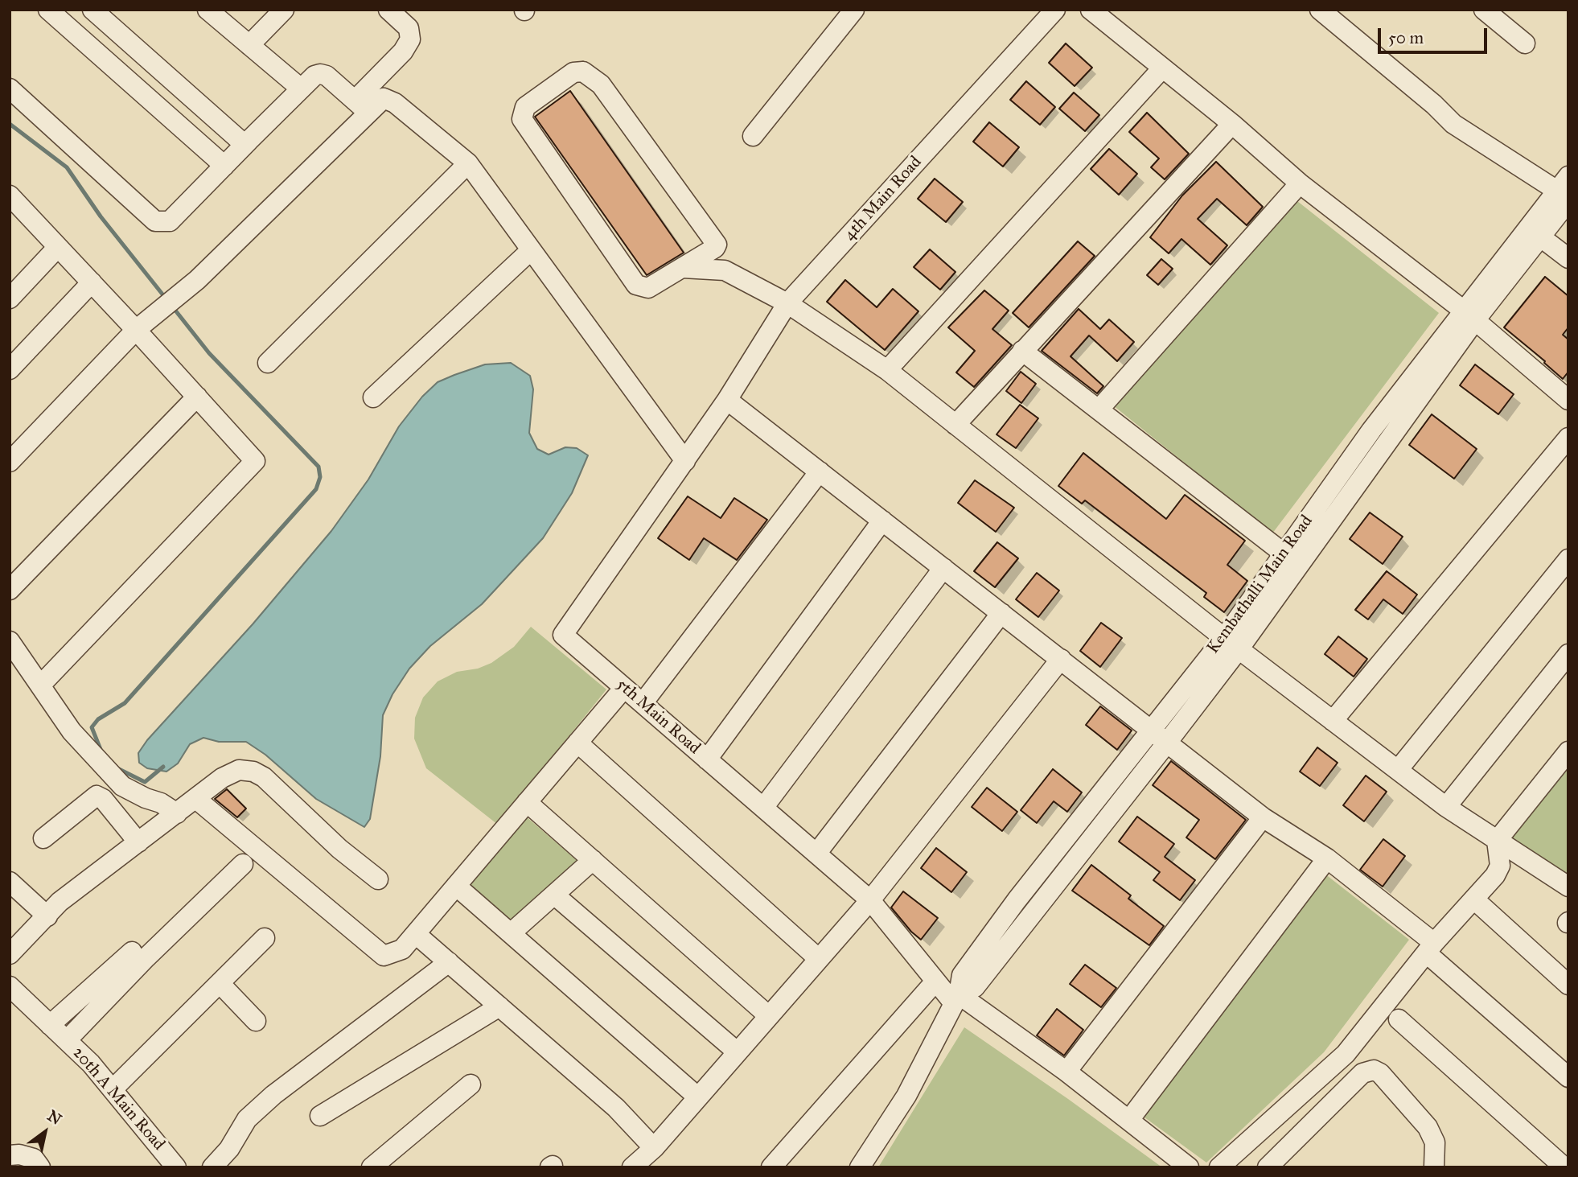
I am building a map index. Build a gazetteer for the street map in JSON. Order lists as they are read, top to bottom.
{
  "streets": {
    "street": [
      "4th Main Road",
      "Kembathalli Main Road",
      "5th Main Road",
      "20th A Main Road"
    ]
  },
  "crossings": [
    ["4th Main Road", "5th Main Road"],
    ["Kembathalli Main Road", "5th Main Road"]
  ],
  "scale_bar": "50 m",
  "north": "top right"
}
